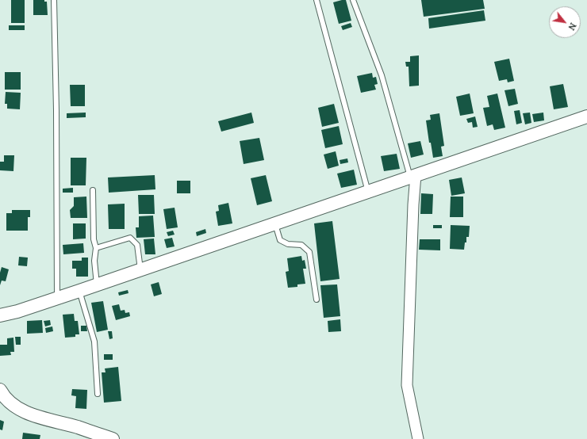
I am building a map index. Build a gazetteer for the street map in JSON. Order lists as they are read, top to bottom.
{
  "north": "bottom right"
}
